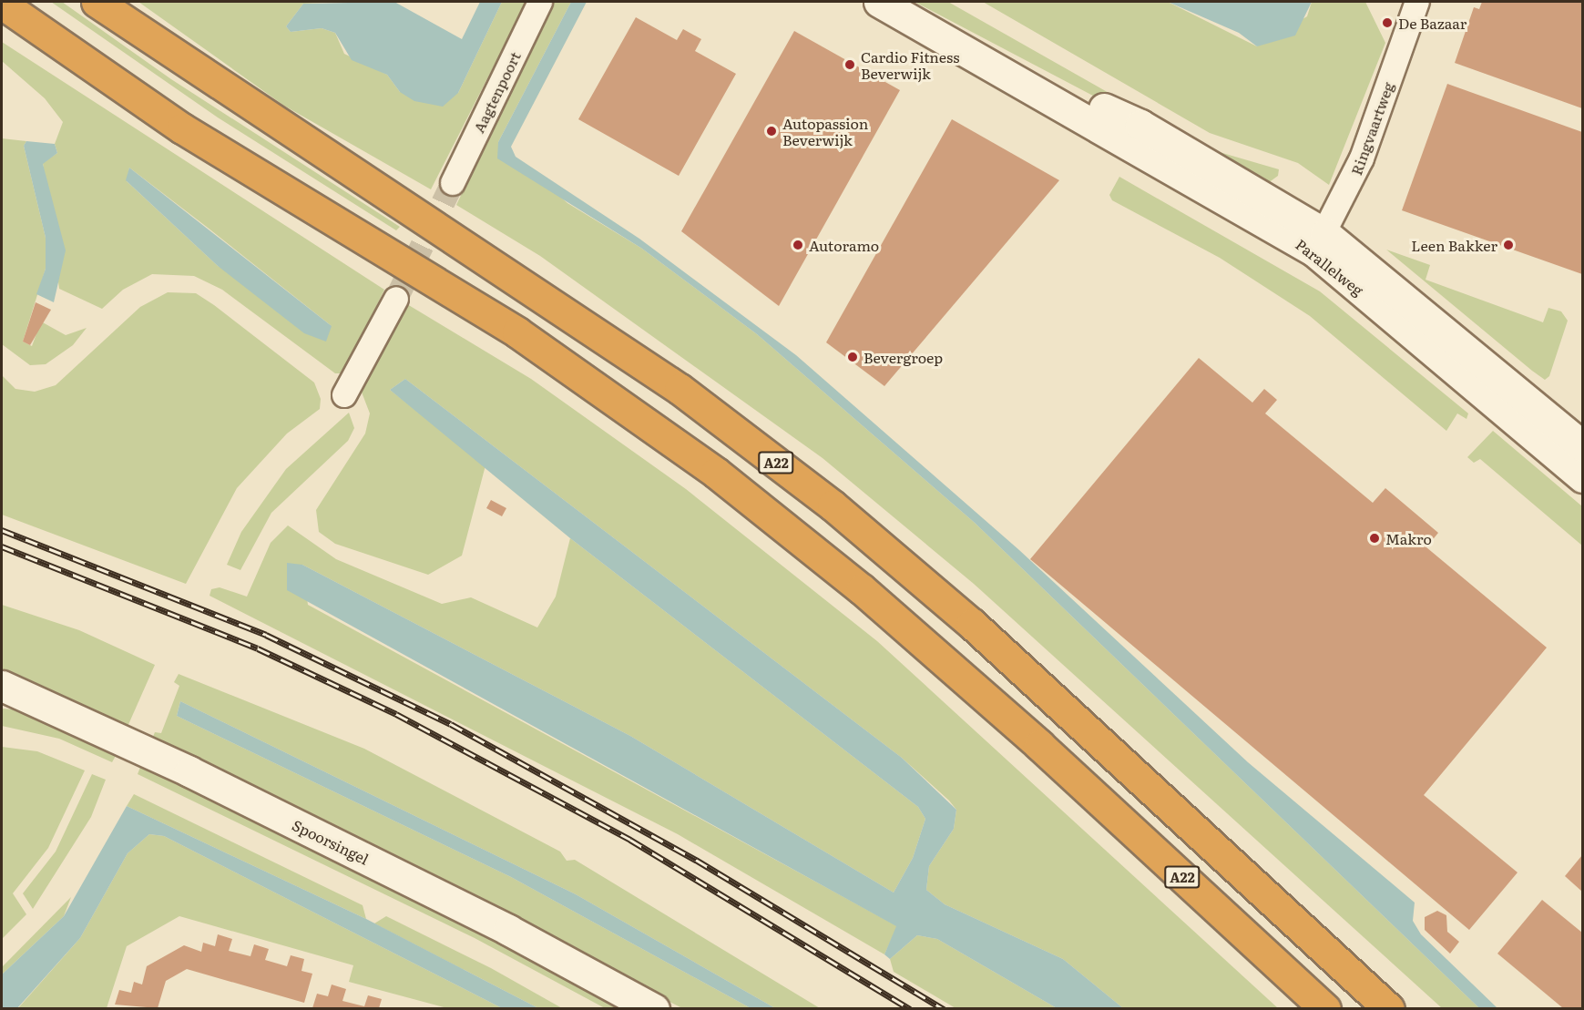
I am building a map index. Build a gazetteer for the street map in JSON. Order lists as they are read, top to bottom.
{
  "streets": {
    "highway": ["A22"],
    "main road": ["Parallelweg", "Spoorsingel"],
    "street": ["Aagtenpoort", "Ringvaartweg"]
  },
  "crossings": [
    ["Ringvaartweg", "Parallelweg"]
  ],
  "places": [
    "De Bazaar",
    "Cardio Fitness Beverwijk",
    "Autopassion Beverwijk",
    "Autoramo",
    "Leen Bakker",
    "Bevergroep",
    "Makro"
  ]
}
